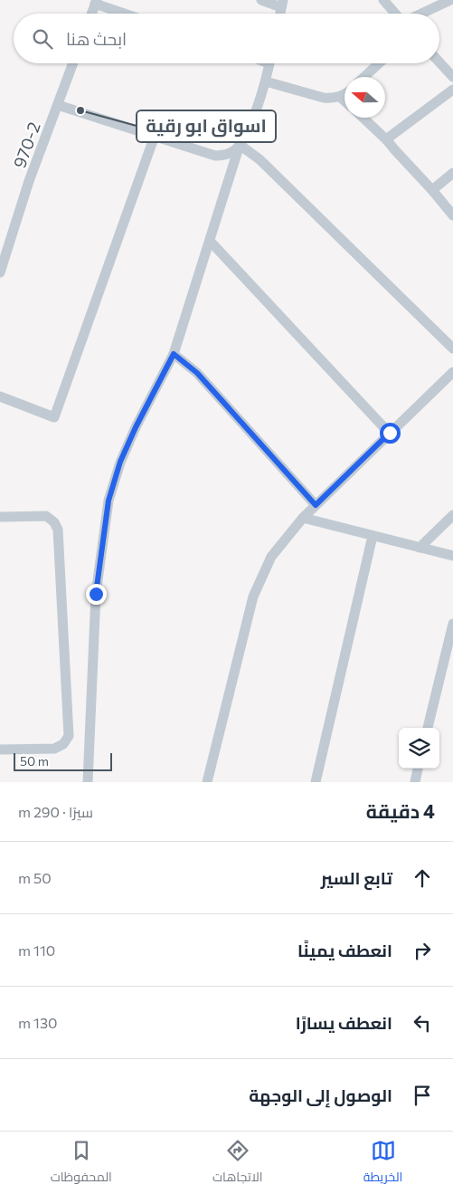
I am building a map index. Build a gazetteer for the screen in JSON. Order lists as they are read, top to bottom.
{
  "streets": {
    "street": ["970-2"]
  },
  "places": ["اسواق ابو رقية"],
  "scale_bar": "50 m",
  "north": "left",
  "page": {
    "search": "ابحث هنا",
    "scale": "50 m",
    "heading": ["4 دقيقة", "سيرًا · 290 m"],
    "list": [
      ["تابع السير", "50 m"],
      ["انعطف يمينًا", "110 m"],
      ["انعطف يسارًا", "130 m"],
      "الوصول إلى الوجهة"
    ],
    "nav": ["الخريطة", "الاتجاهات", "المحفوظات"]
  }
}
